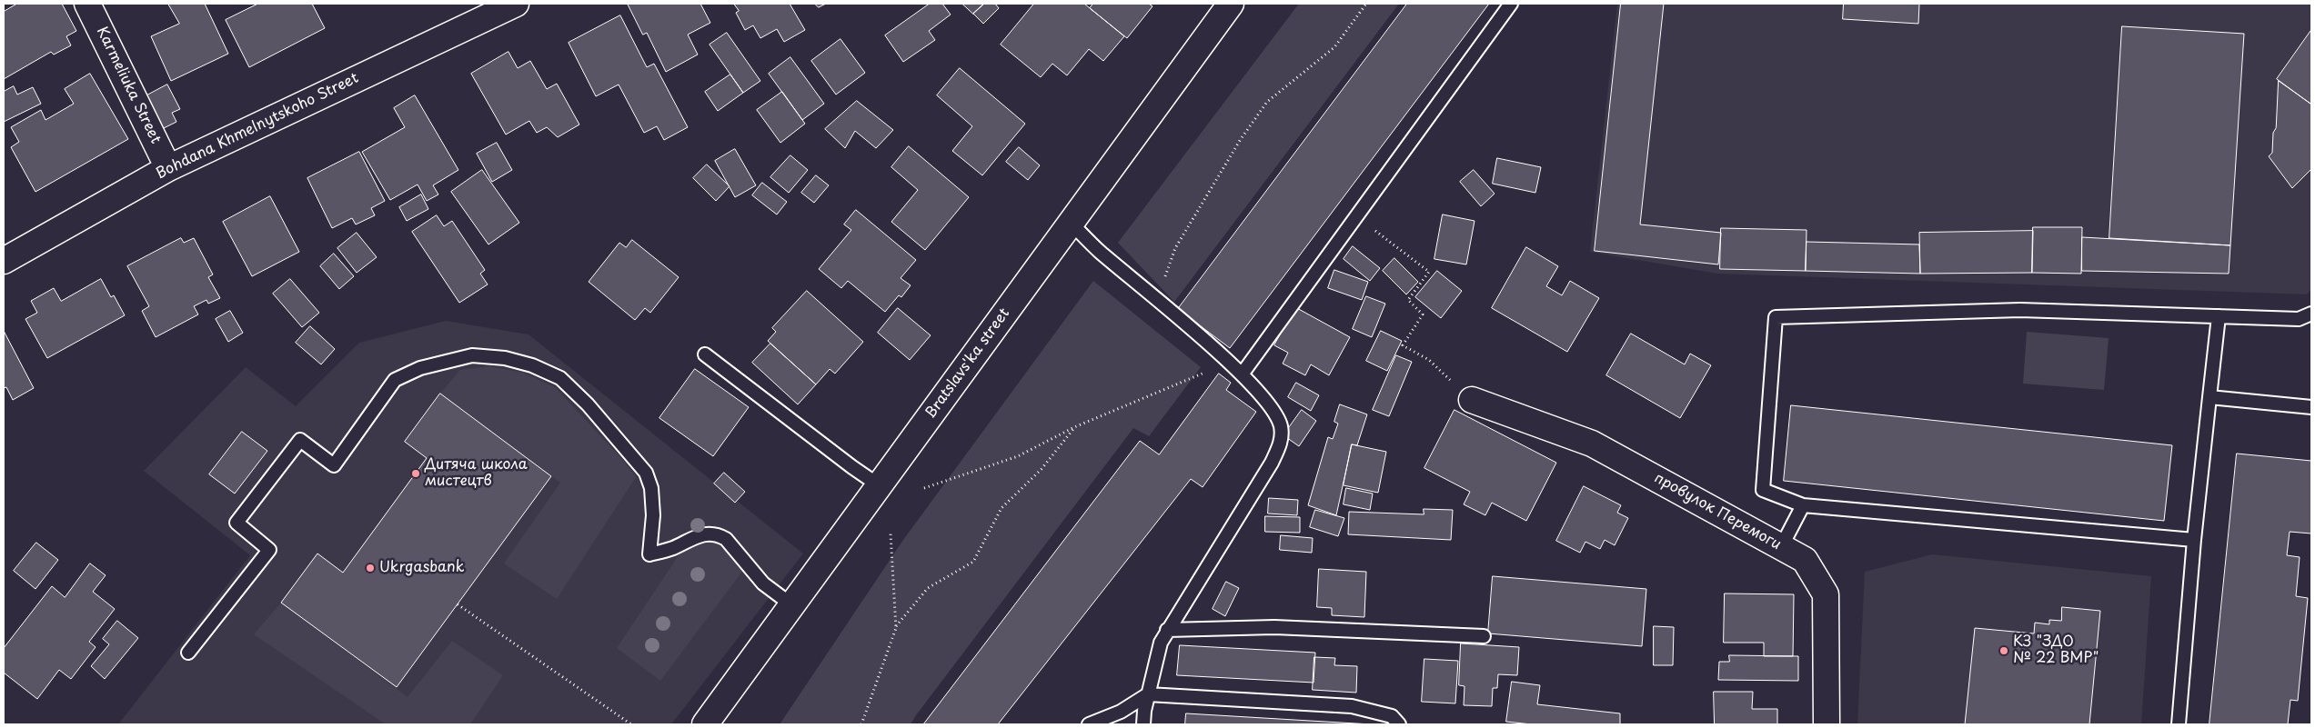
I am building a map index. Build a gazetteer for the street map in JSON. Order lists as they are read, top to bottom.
{
  "streets": {
    "street": [
      "Karmeliuka Street",
      "Bohdana Khmelnytskoho Street",
      "Bratslavs'ka street",
      "провулок Перемоги"
    ]
  },
  "crossings": [
    ["Karmeliuka Street", "Bohdana Khmelnytskoho Street"]
  ],
  "places": ["Дитяча школа мистецтв", "Ukrgasbank", "КЗ \"ЗДО № 22 ВМР\""]
}
